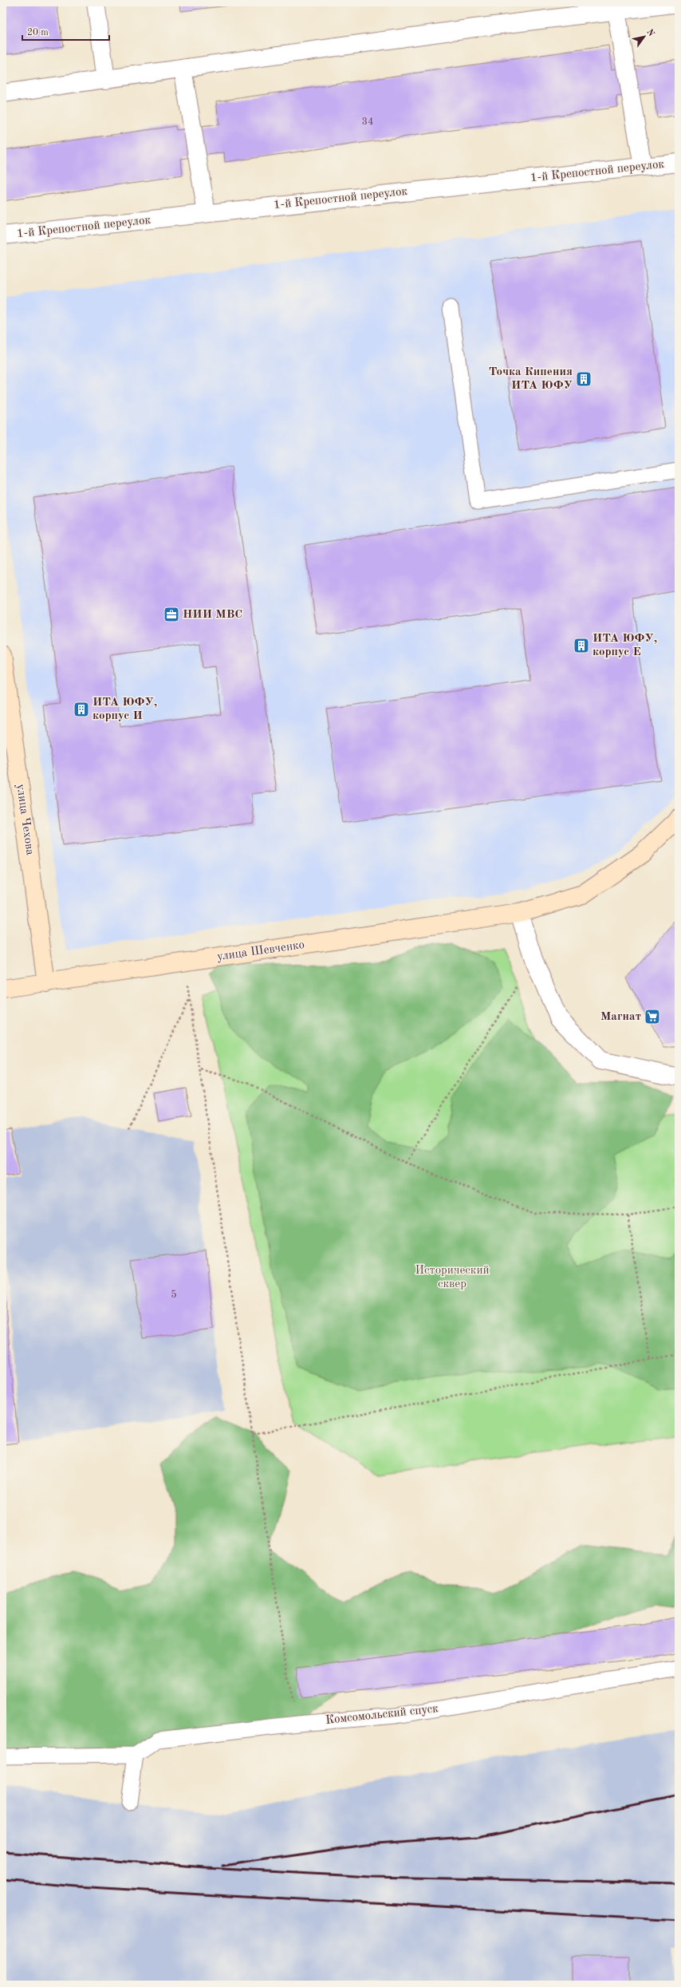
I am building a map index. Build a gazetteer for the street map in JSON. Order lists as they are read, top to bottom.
{
  "streets": {
    "main road": ["улица Чехова", "улица Шевченко"],
    "street": ["1-й Крепостной переулок"],
    "lane": ["Комсомольский спуск"]
  },
  "crossings": [
    ["улица Чехова", "улица Шевченко"]
  ],
  "parks": ["Исторический сквер"],
  "places": {
    "building": ["Точка Кипения ИТА ЮФУ", "ИТА ЮФУ, корпус Е", "ИТА ЮФУ, корпус И"],
    "office": ["НИИ МВС"],
    "supermarket": ["Магнат"]
  },
  "house_numbers": ["34", "5"],
  "scale_bar": "20 m",
  "north": "top right"
}
